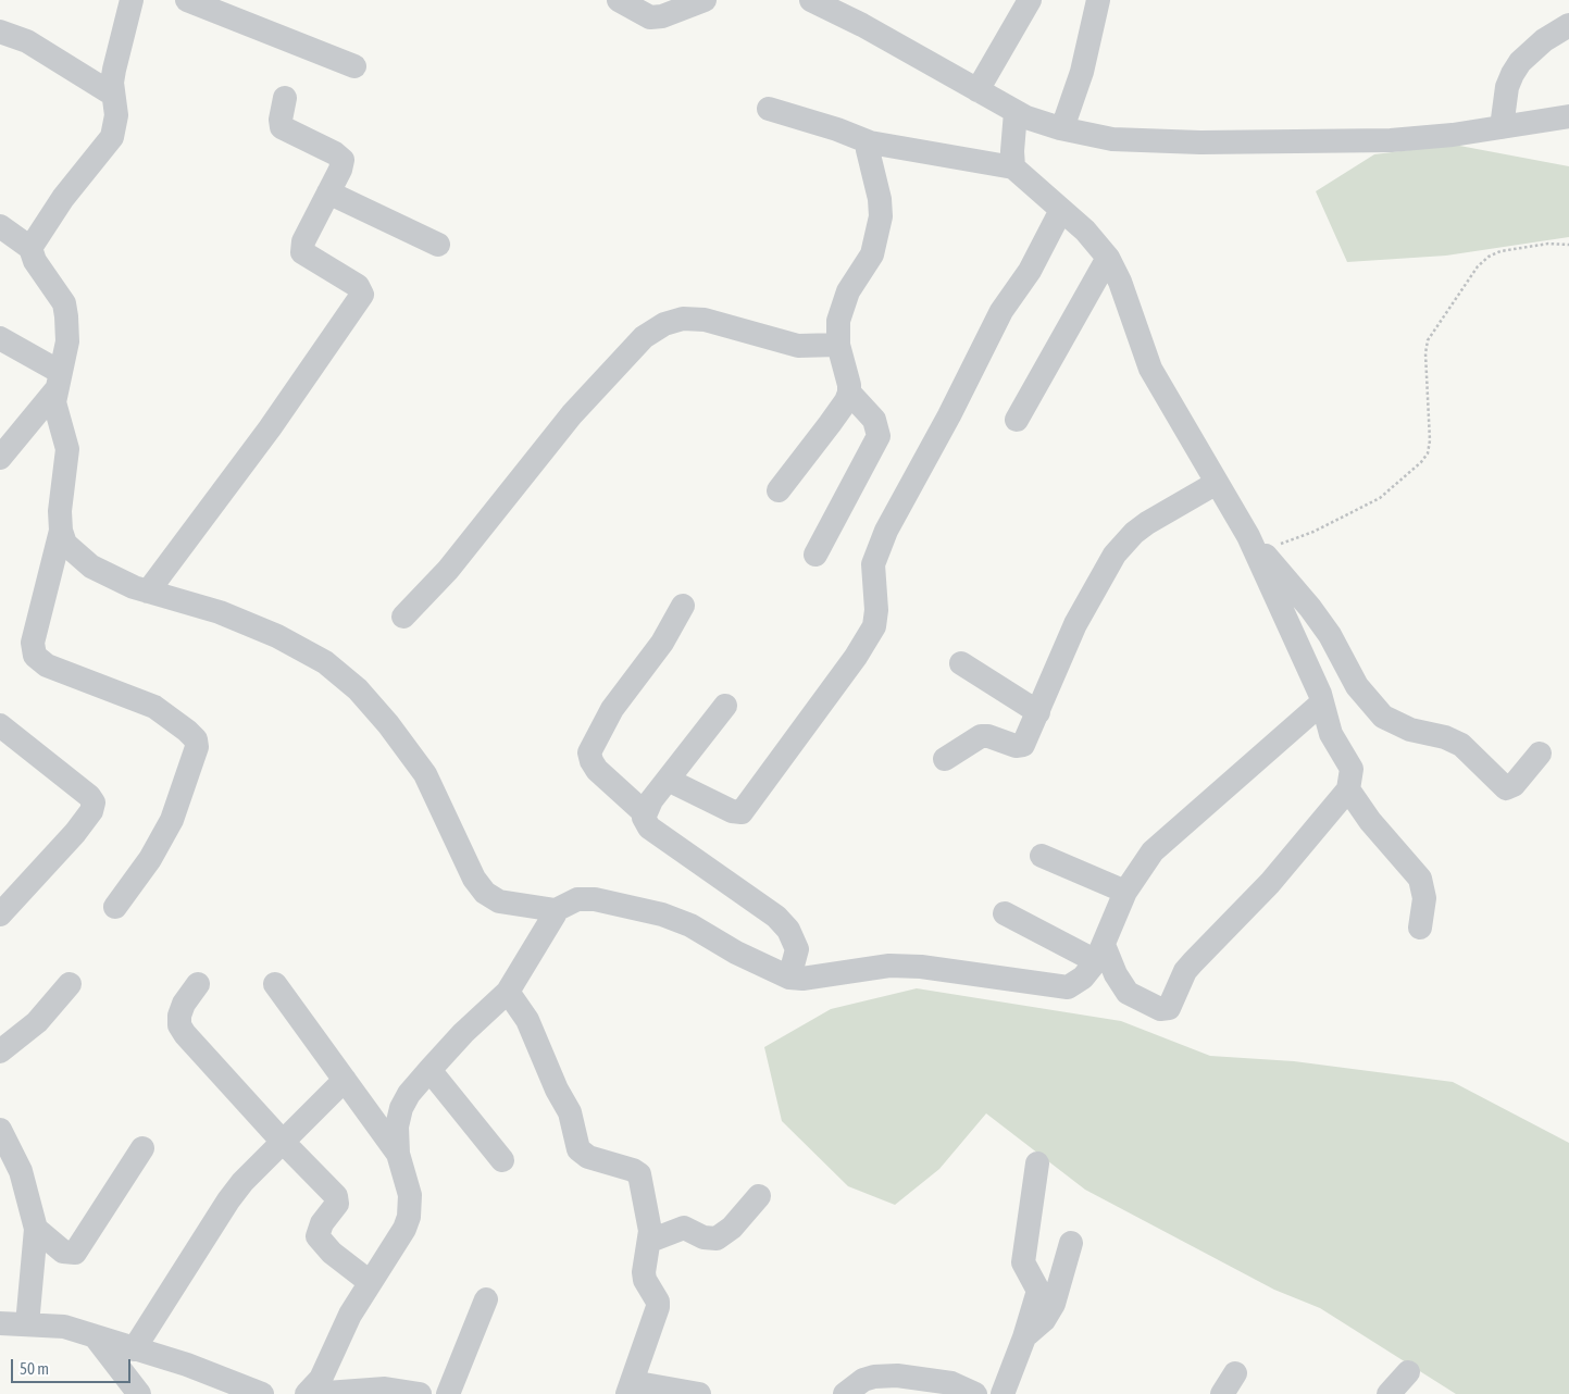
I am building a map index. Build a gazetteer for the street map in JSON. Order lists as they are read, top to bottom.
{
  "scale_bar": "50 m"
}
